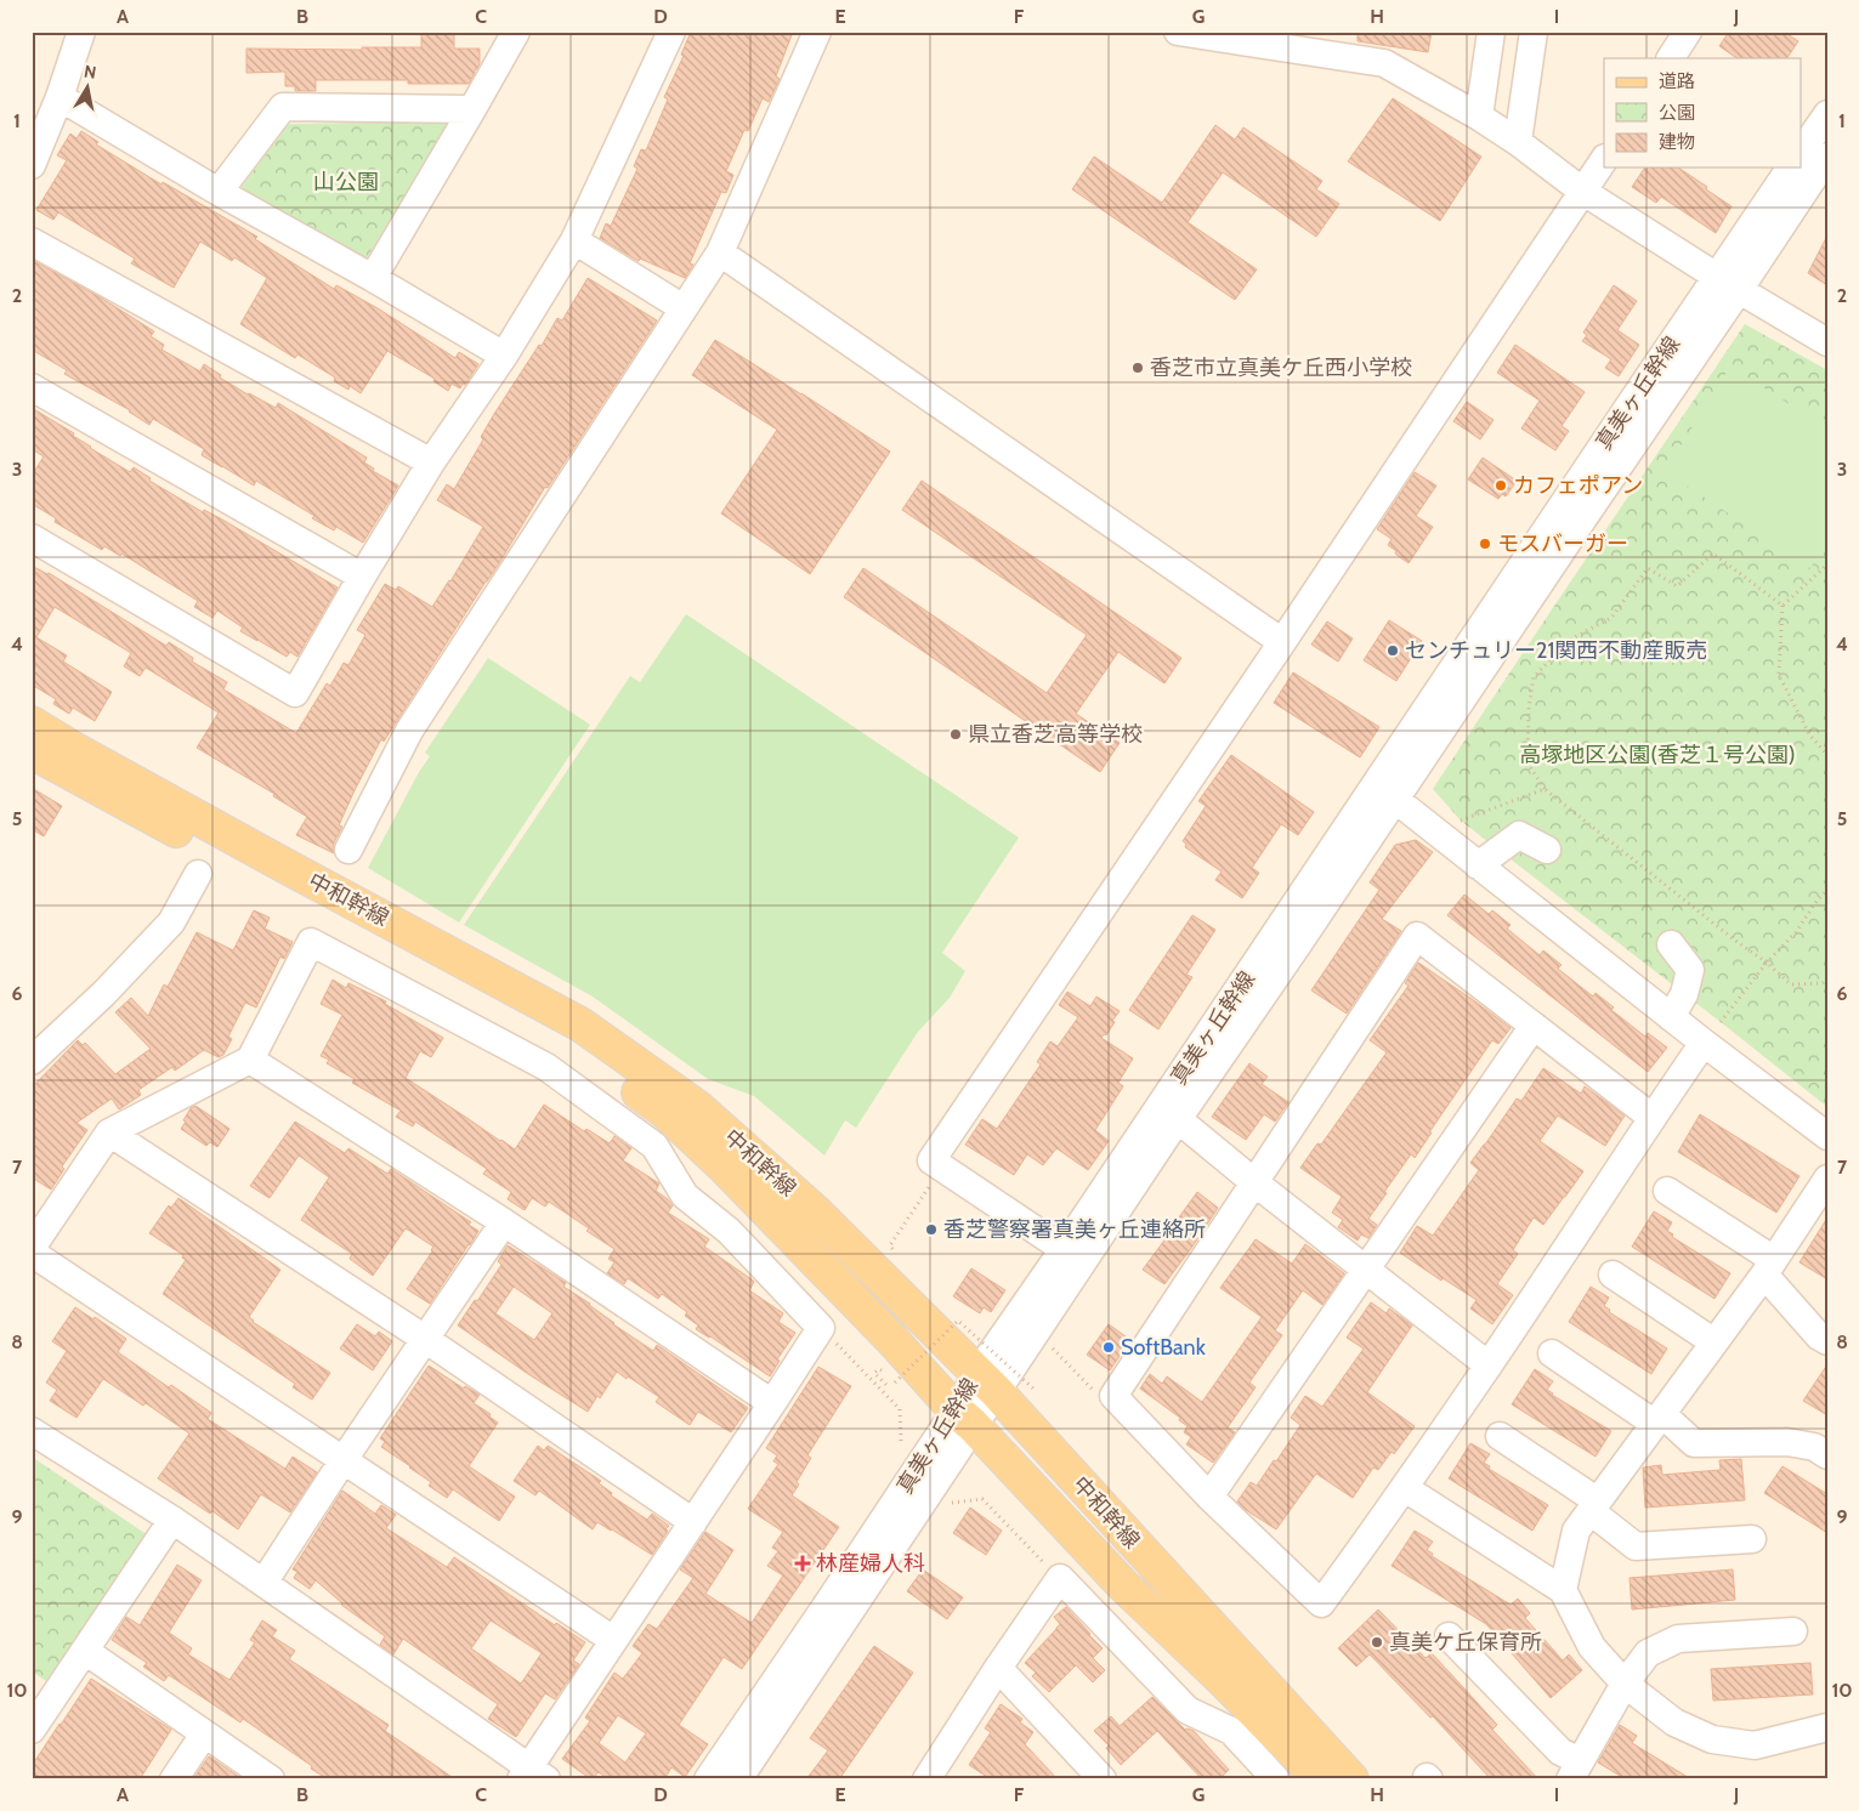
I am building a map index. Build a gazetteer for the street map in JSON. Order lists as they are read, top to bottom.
{
  "streets": {
    "main road": ["中和幹線"],
    "street": ["真美ヶ丘幹線"]
  },
  "crossings": [
    ["真美ヶ丘幹線", "中和幹線"]
  ],
  "parks": ["山公園", "高塚地区公園(香芝１号公園)"],
  "places": {
    "other": [
      "香芝市立真美ケ丘西小学校",
      "カフェポアン",
      "モスバーガー",
      "センチュリー21関西不動産販売",
      "県立香芝高等学校",
      "香芝警察署真美ヶ丘連絡所",
      "SoftBank",
      "真美ケ丘保育所"
    ],
    "health": ["林産婦人科"]
  },
  "legend": ["道路", "公園", "建物"],
  "north": "top",
  "grid": {
    "columns": [
      "A",
      "B",
      "C",
      "D",
      "E",
      "F",
      "G",
      "H",
      "I",
      "J"
    ],
    "rows": [
      "1",
      "2",
      "3",
      "4",
      "5",
      "6",
      "7",
      "8",
      "9",
      "10"
    ]
  }
}
